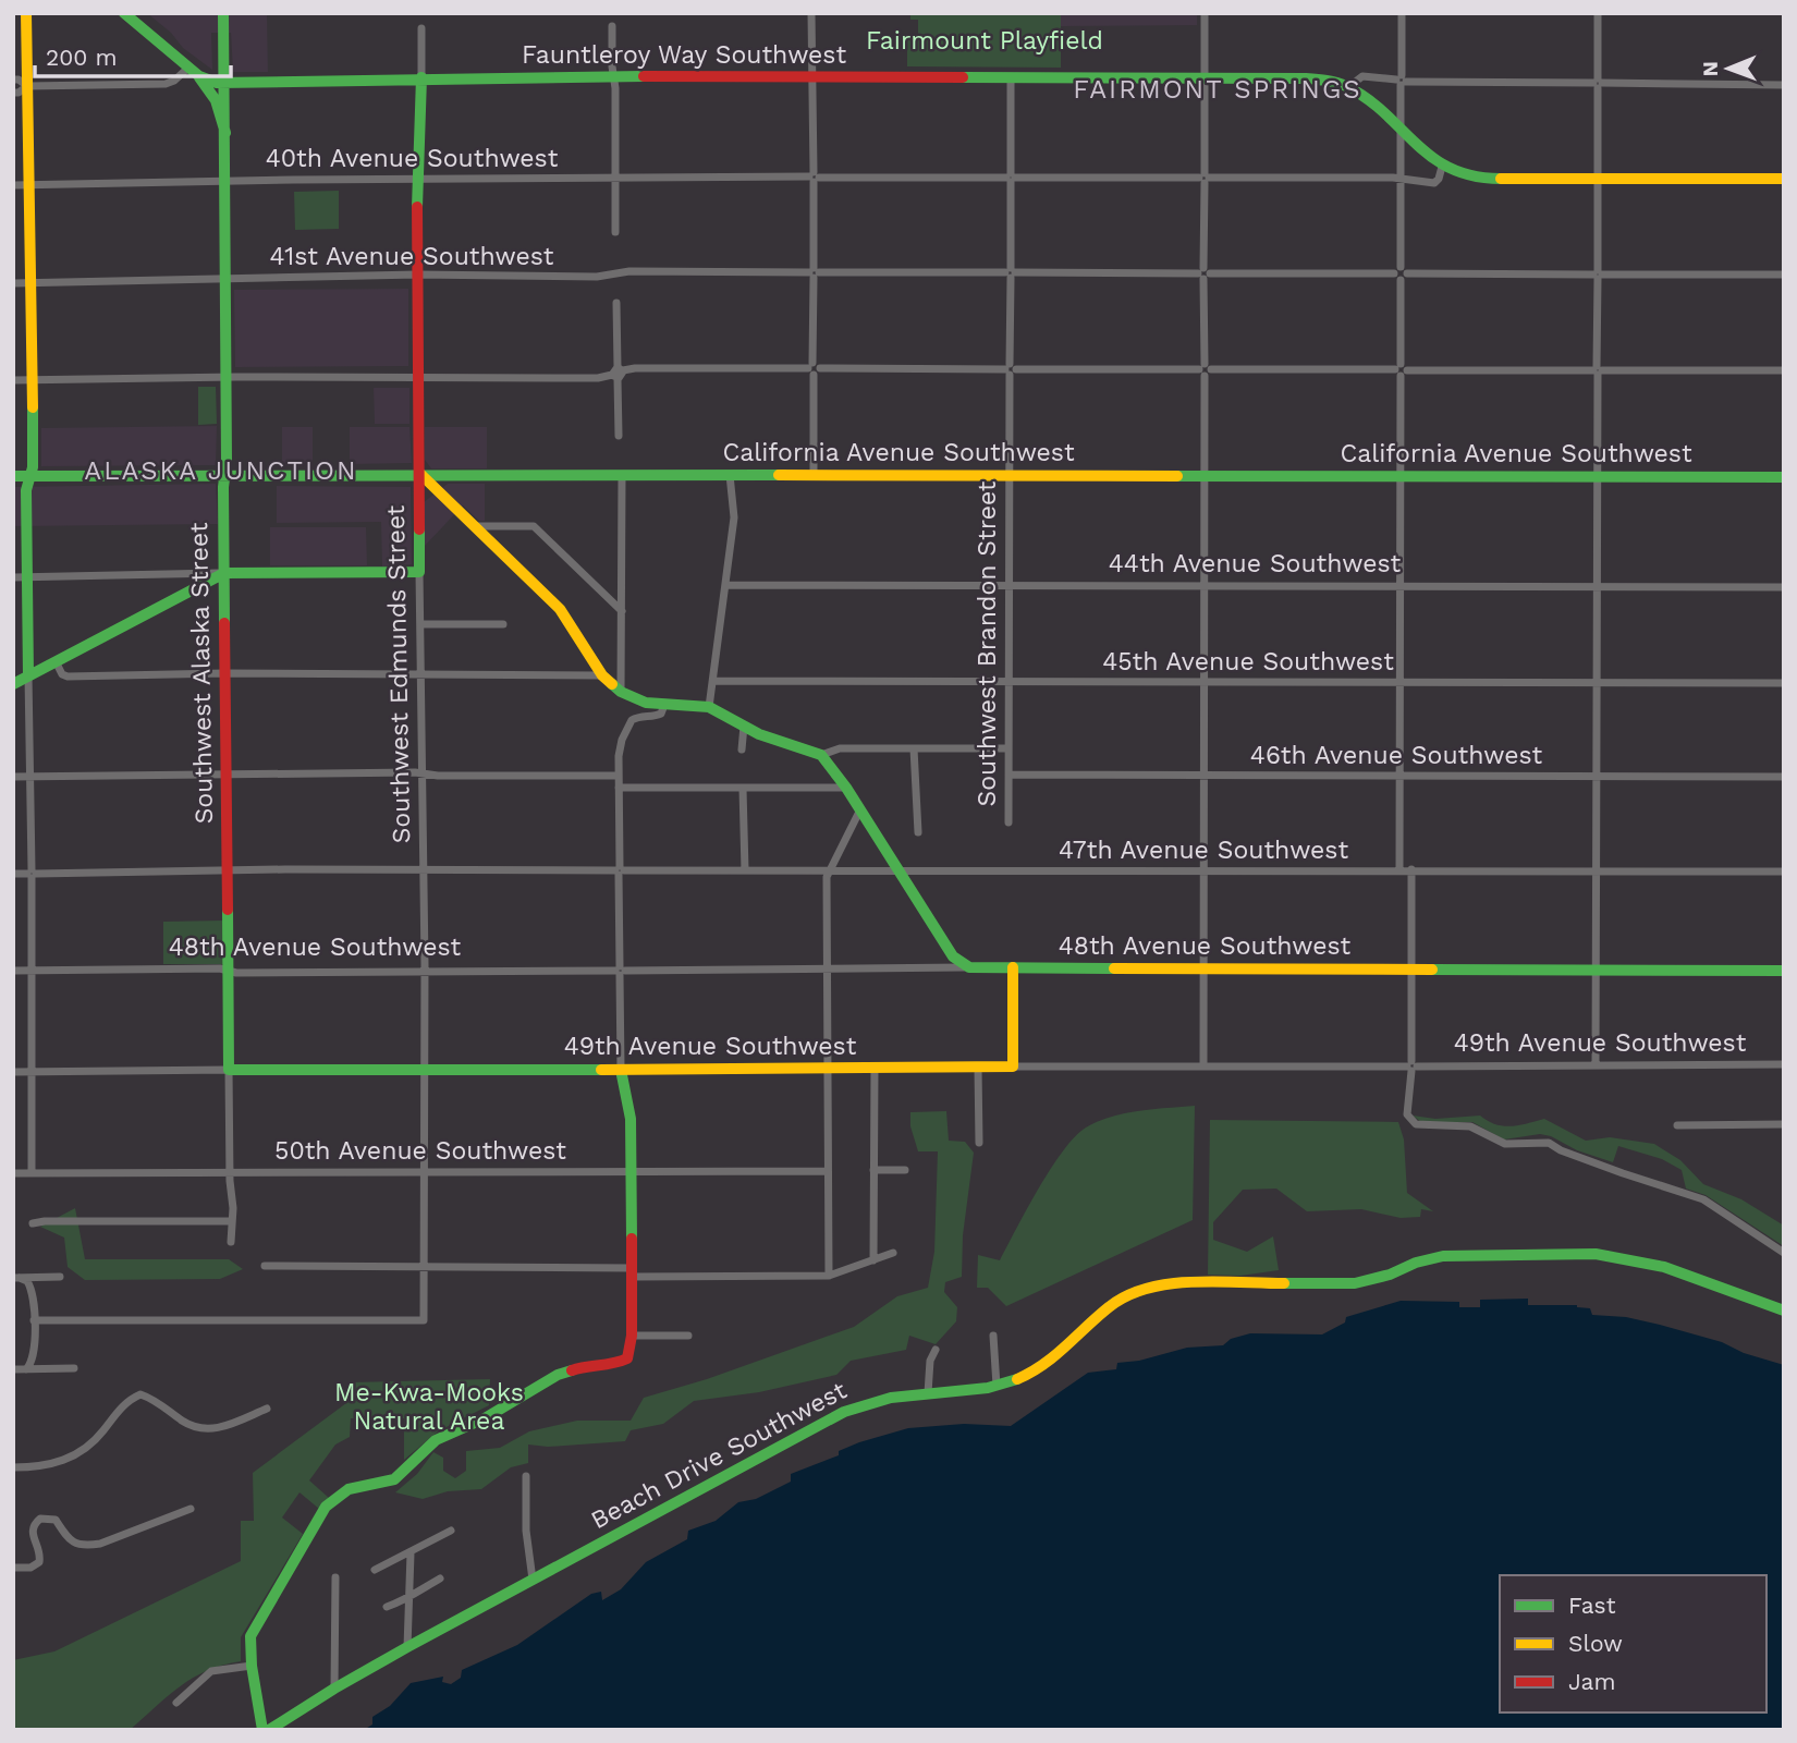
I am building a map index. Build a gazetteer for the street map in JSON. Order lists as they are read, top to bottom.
{
  "streets": {
    "main road": [
      "Fauntleroy Way Southwest",
      "California Avenue Southwest",
      "Southwest Alaska Street",
      "Southwest Edmunds Street",
      "48th Avenue Southwest",
      "49th Avenue Southwest",
      "Beach Drive Southwest"
    ],
    "street": [
      "40th Avenue Southwest",
      "41st Avenue Southwest",
      "44th Avenue Southwest",
      "Southwest Brandon Street",
      "45th Avenue Southwest",
      "46th Avenue Southwest",
      "47th Avenue Southwest",
      "50th Avenue Southwest"
    ]
  },
  "crossings": [
    ["Fauntleroy Way Southwest", "40th Avenue Southwest"],
    ["Fauntleroy Way Southwest", "Southwest Brandon Street"],
    ["Fauntleroy Way Southwest", "Southwest Alaska Street"],
    ["Fauntleroy Way Southwest", "Southwest Edmunds Street"],
    ["40th Avenue Southwest", "Southwest Brandon Street"],
    ["40th Avenue Southwest", "Southwest Alaska Street"],
    ["40th Avenue Southwest", "Southwest Edmunds Street"],
    ["41st Avenue Southwest", "Southwest Brandon Street"],
    ["41st Avenue Southwest", "Southwest Alaska Street"],
    ["41st Avenue Southwest", "Southwest Edmunds Street"],
    ["California Avenue Southwest", "Southwest Brandon Street"],
    ["California Avenue Southwest", "Southwest Alaska Street"],
    ["California Avenue Southwest", "Southwest Edmunds Street"],
    ["44th Avenue Southwest", "Southwest Brandon Street"],
    ["Southwest Brandon Street", "45th Avenue Southwest"],
    ["Southwest Brandon Street", "46th Avenue Southwest"],
    ["Southwest Alaska Street", "47th Avenue Southwest"],
    ["Southwest Alaska Street", "48th Avenue Southwest"],
    ["Southwest Alaska Street", "49th Avenue Southwest"],
    ["Southwest Alaska Street", "50th Avenue Southwest"],
    ["Southwest Edmunds Street", "47th Avenue Southwest"],
    ["Southwest Edmunds Street", "48th Avenue Southwest"],
    ["Southwest Edmunds Street", "49th Avenue Southwest"],
    ["Southwest Edmunds Street", "50th Avenue Southwest"]
  ],
  "districts": ["FAIRMONT SPRINGS", "ALASKA JUNCTION"],
  "parks": ["Fairmount Playfield", "Me-Kwa-Mooks Natural Area"],
  "legend": ["Fast", "Slow", "Jam"],
  "scale_bar": "200 m",
  "north": "left"
}
